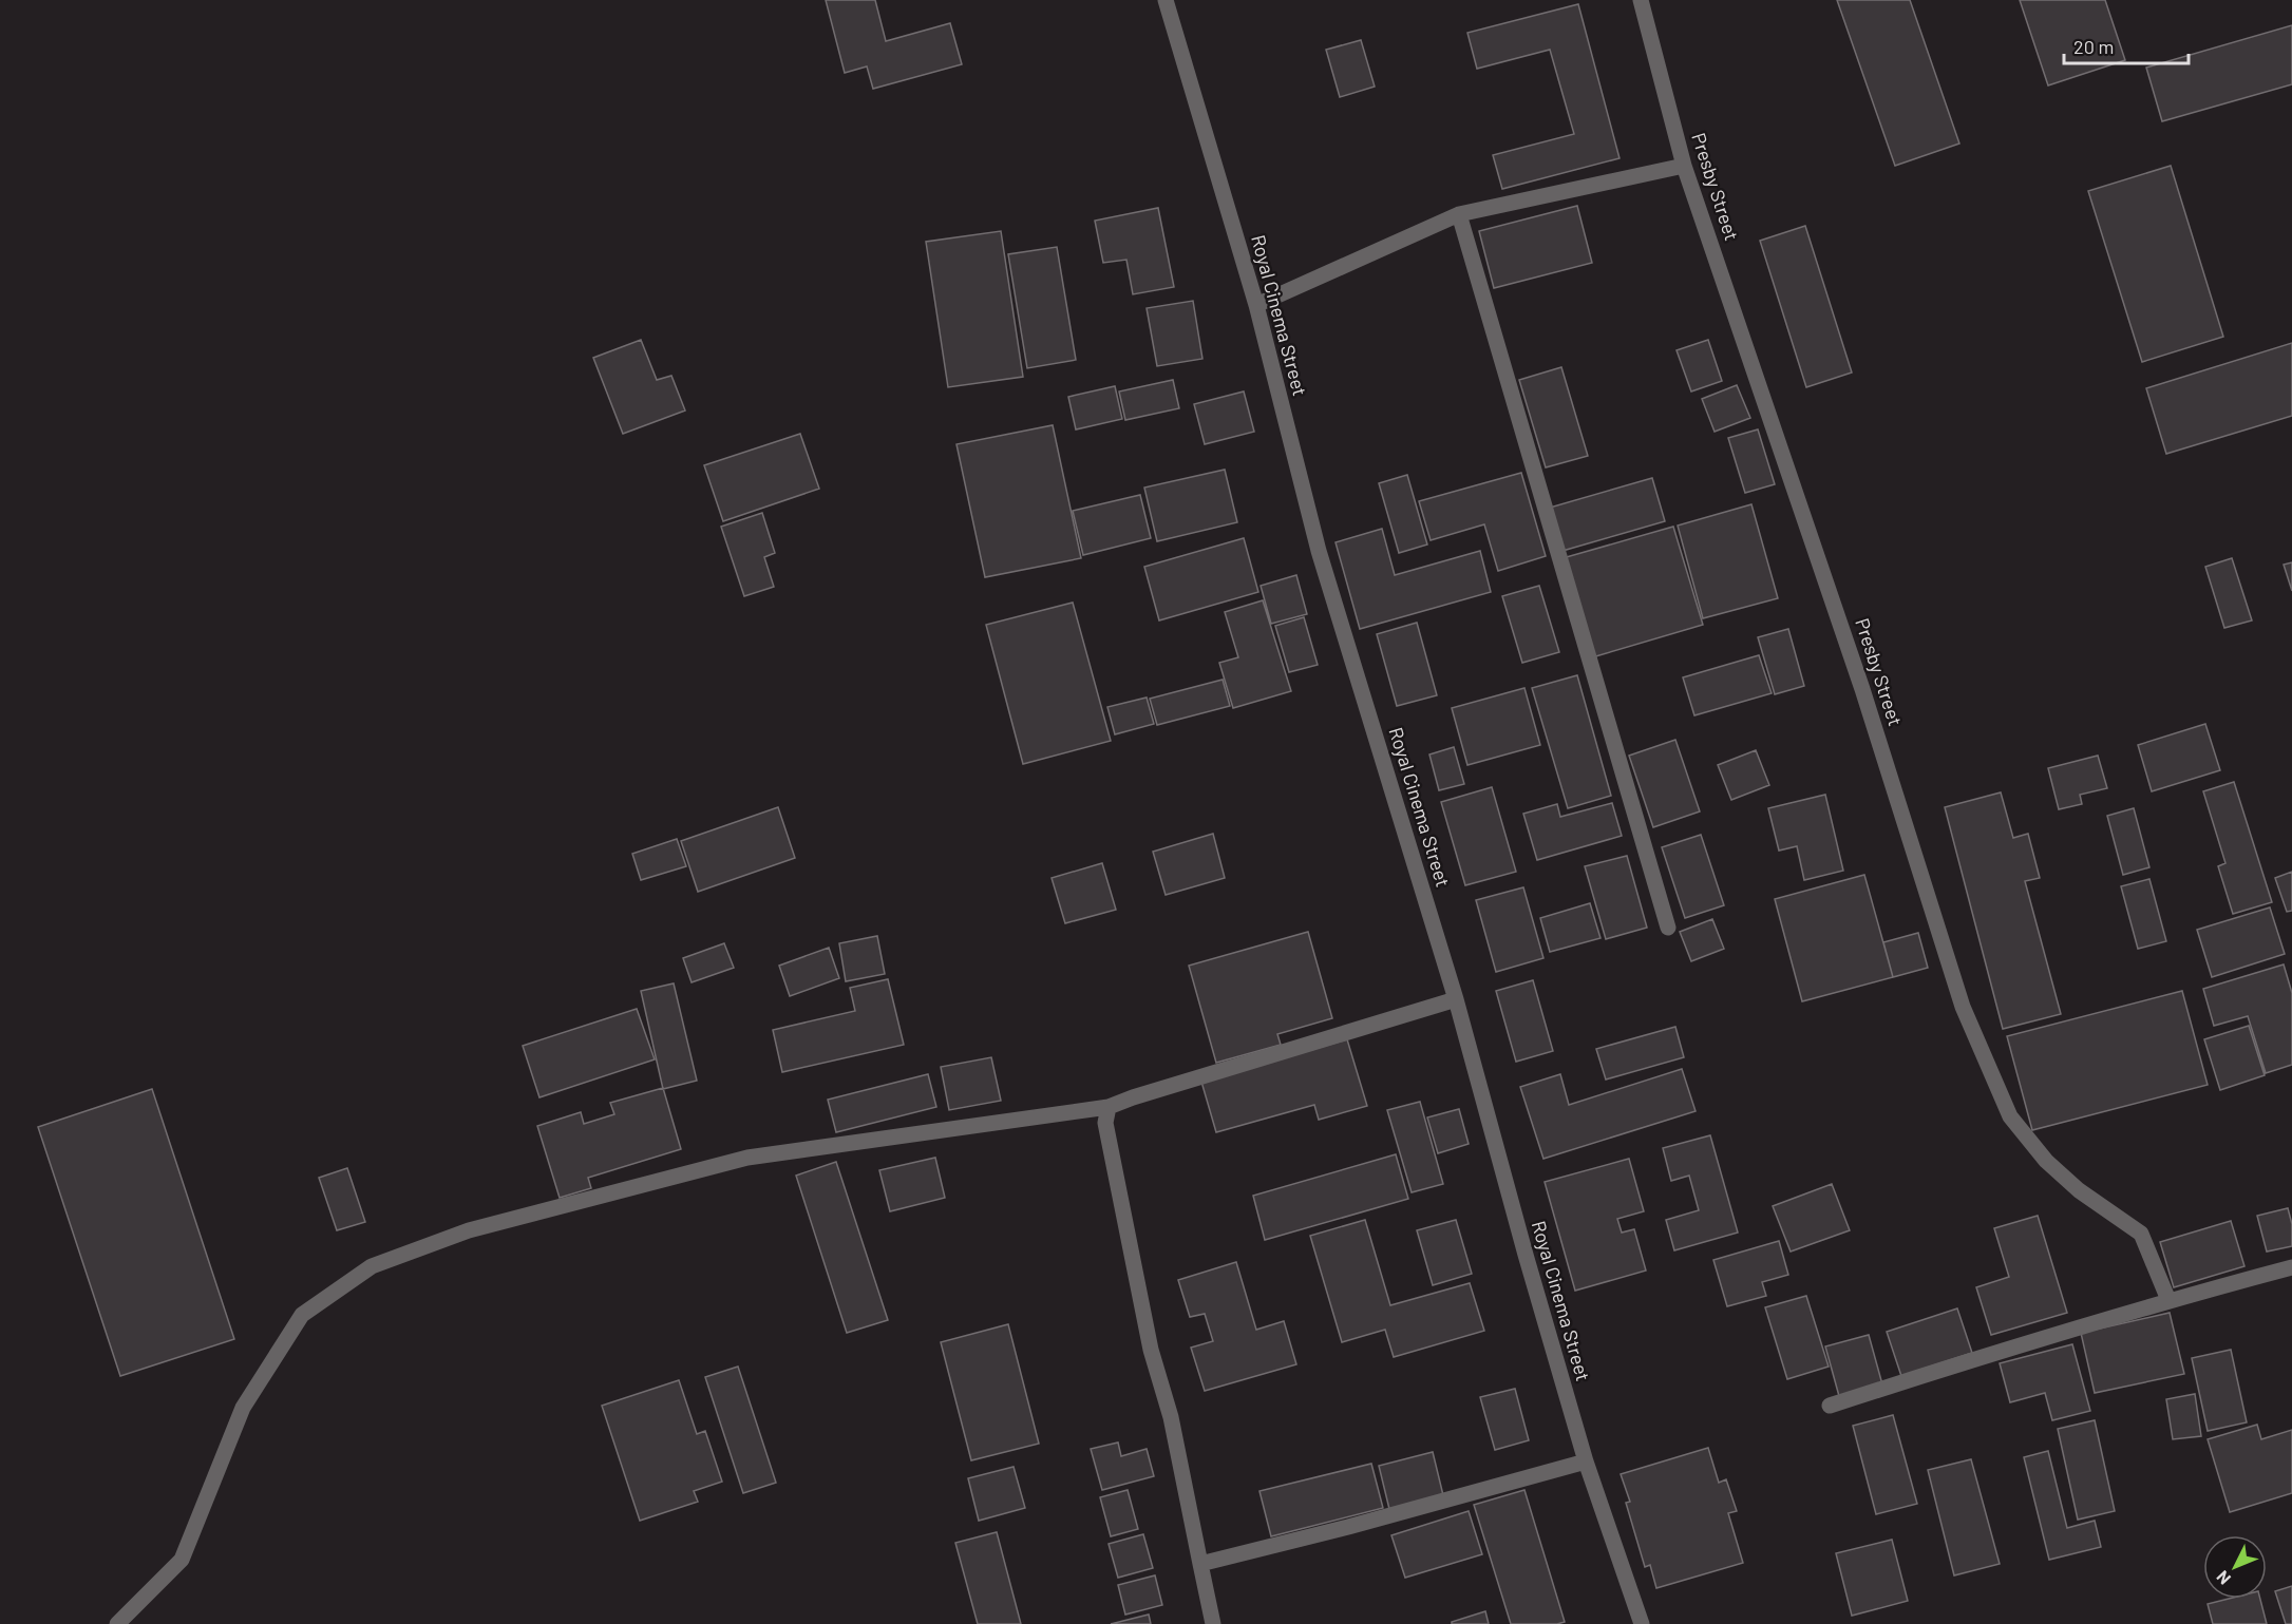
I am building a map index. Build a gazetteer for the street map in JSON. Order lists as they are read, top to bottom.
{
  "streets": {
    "street": ["Presby Street", "Royal Cinema Street"]
  },
  "scale_bar": "20 m",
  "north": "bottom left"
}
